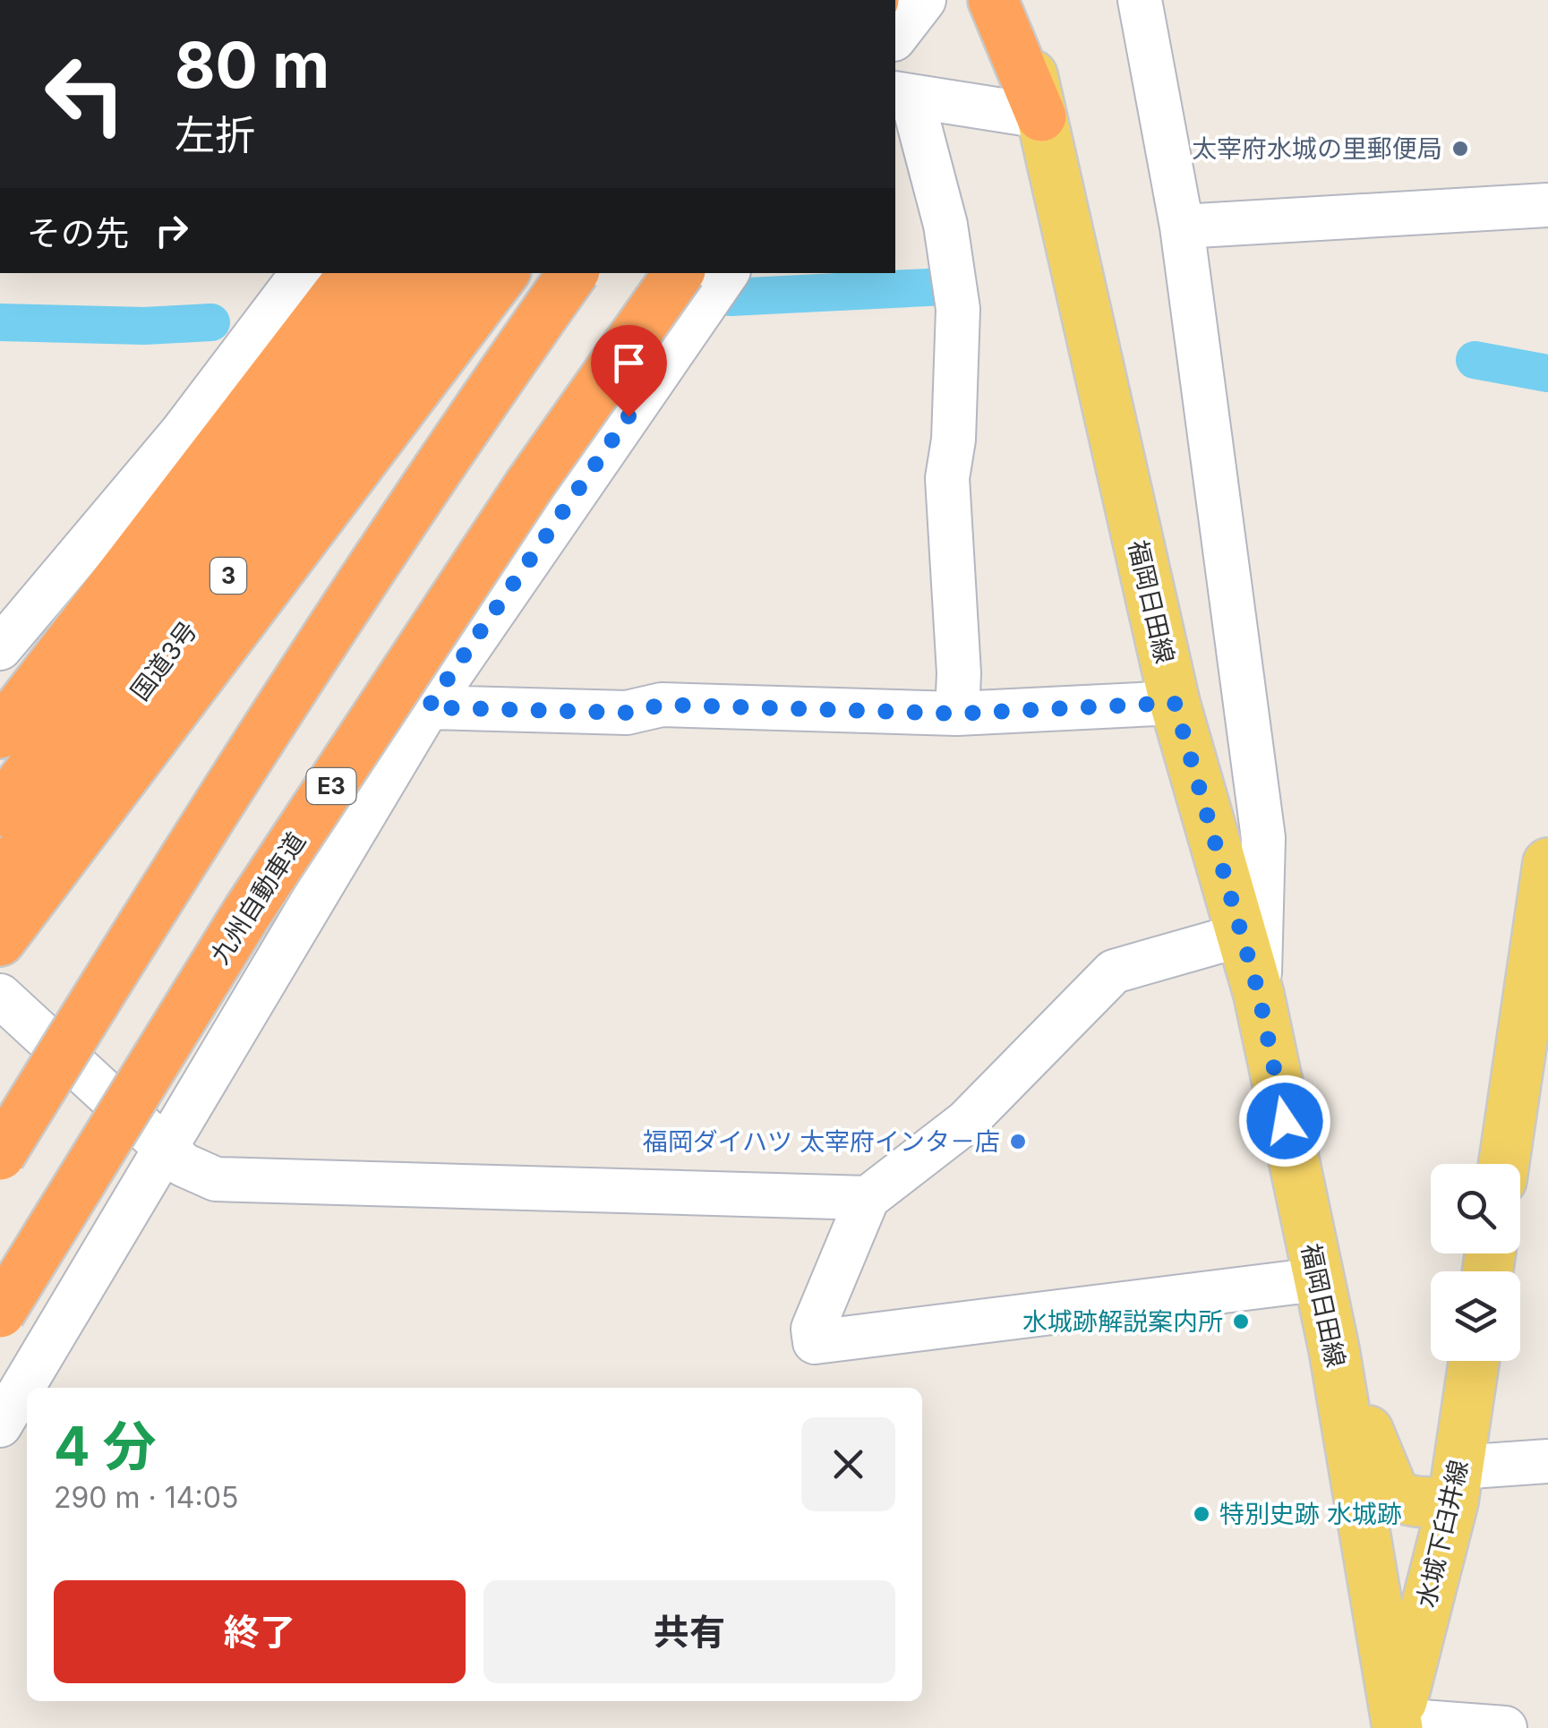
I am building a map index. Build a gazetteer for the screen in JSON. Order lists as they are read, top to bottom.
{
  "streets": {
    "highway": [
      "3",
      "国道3号",
      "E3",
      "九州自動車道"
    ],
    "main road": ["福岡日田線", "水城下臼井線"]
  },
  "crossings": [
    ["福岡日田線", "水城下臼井線"]
  ],
  "places": [
    "太宰府水城の里郵便局",
    "福岡ダイハツ 太宰府インタ－店",
    "水城跡解説案内所",
    "特別史跡 水城跡"
  ],
  "page": {
    "turn": ["80 m", "左折"],
    "then": "その先",
    "heading": ["4 分", "290 m · 14:05"],
    "buttons": ["終了", "共有"]
  }
}
